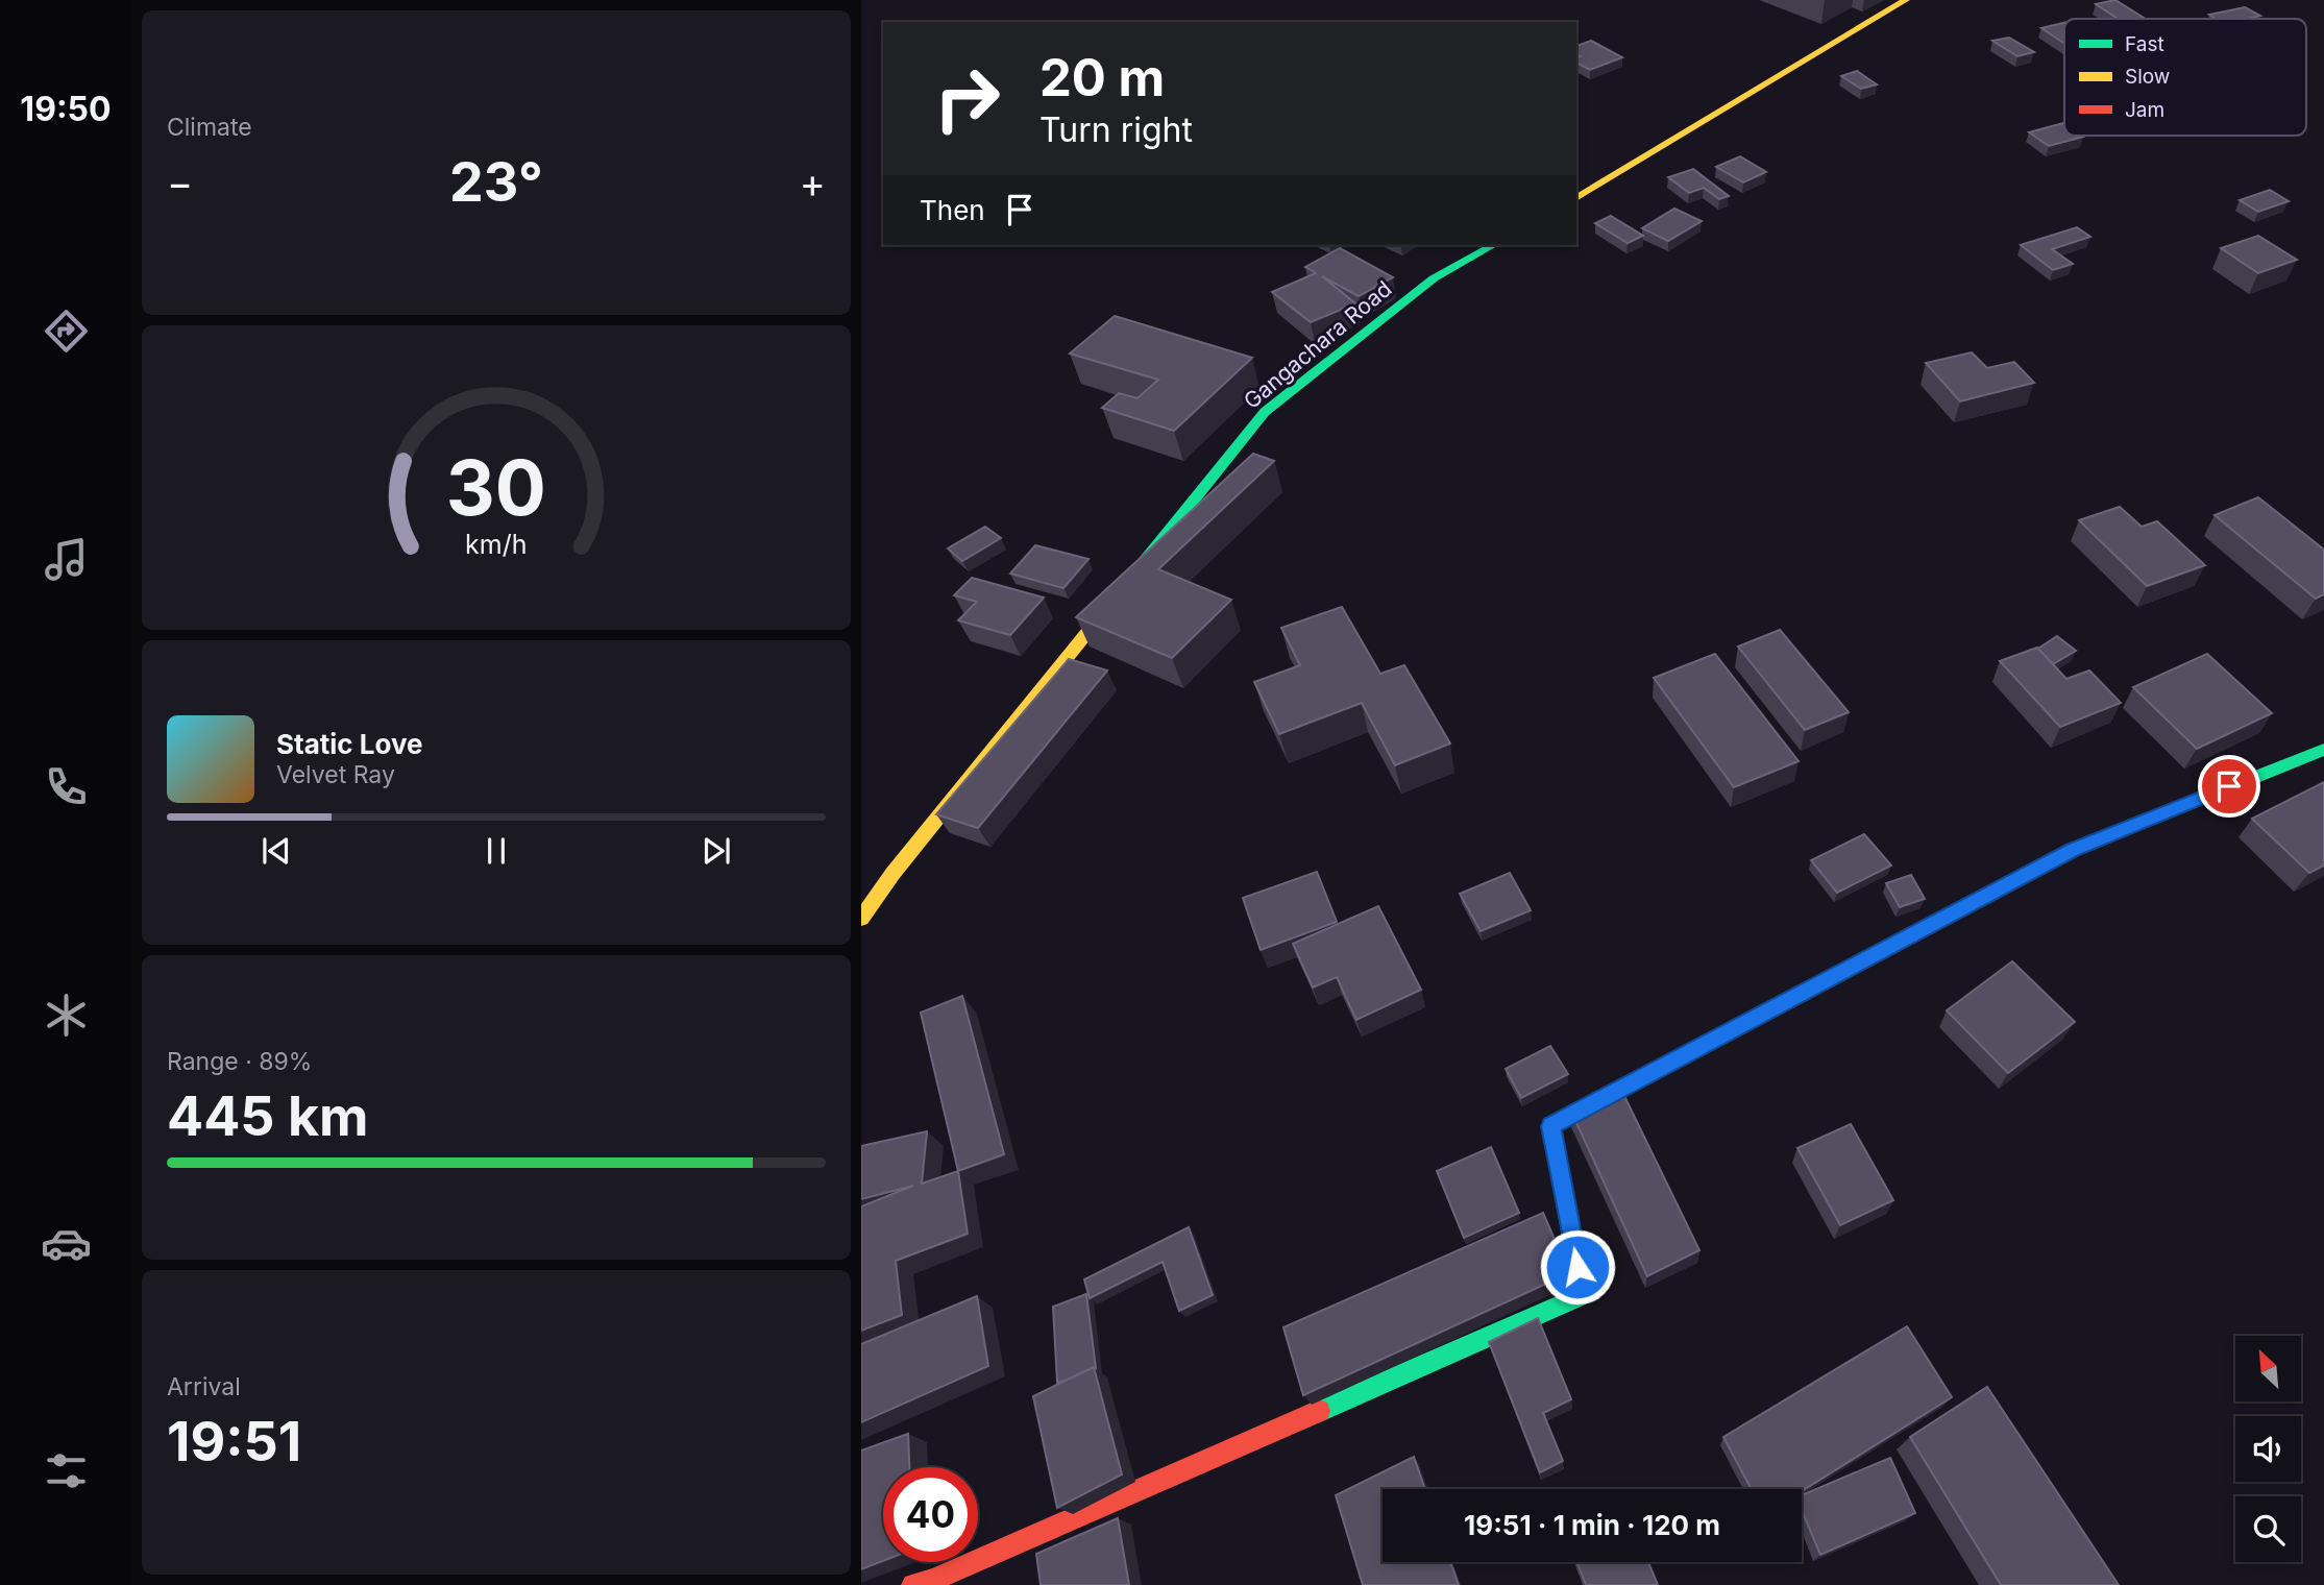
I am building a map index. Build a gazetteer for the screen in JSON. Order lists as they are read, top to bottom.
{
  "streets": {
    "main road": ["Gangachara Road"]
  },
  "legend": ["Fast", "Slow", "Jam"],
  "north": "top left",
  "page": {
    "tabs": "19:50",
    "tile": [
      "Climate",
      ["Range · 89%", "445 km"],
      ["Arrival", "19:51"]
    ],
    "turn": ["20 m", "Turn right"],
    "heat": ["−", "23°", "+"],
    "then": "Then",
    "song": ["Static Love", "Velvet Ray"],
    "limit": "40",
    "trip": "19:51 · 1 min · 120 m",
    "gauge": ["30", "km/h"]
  }
}
